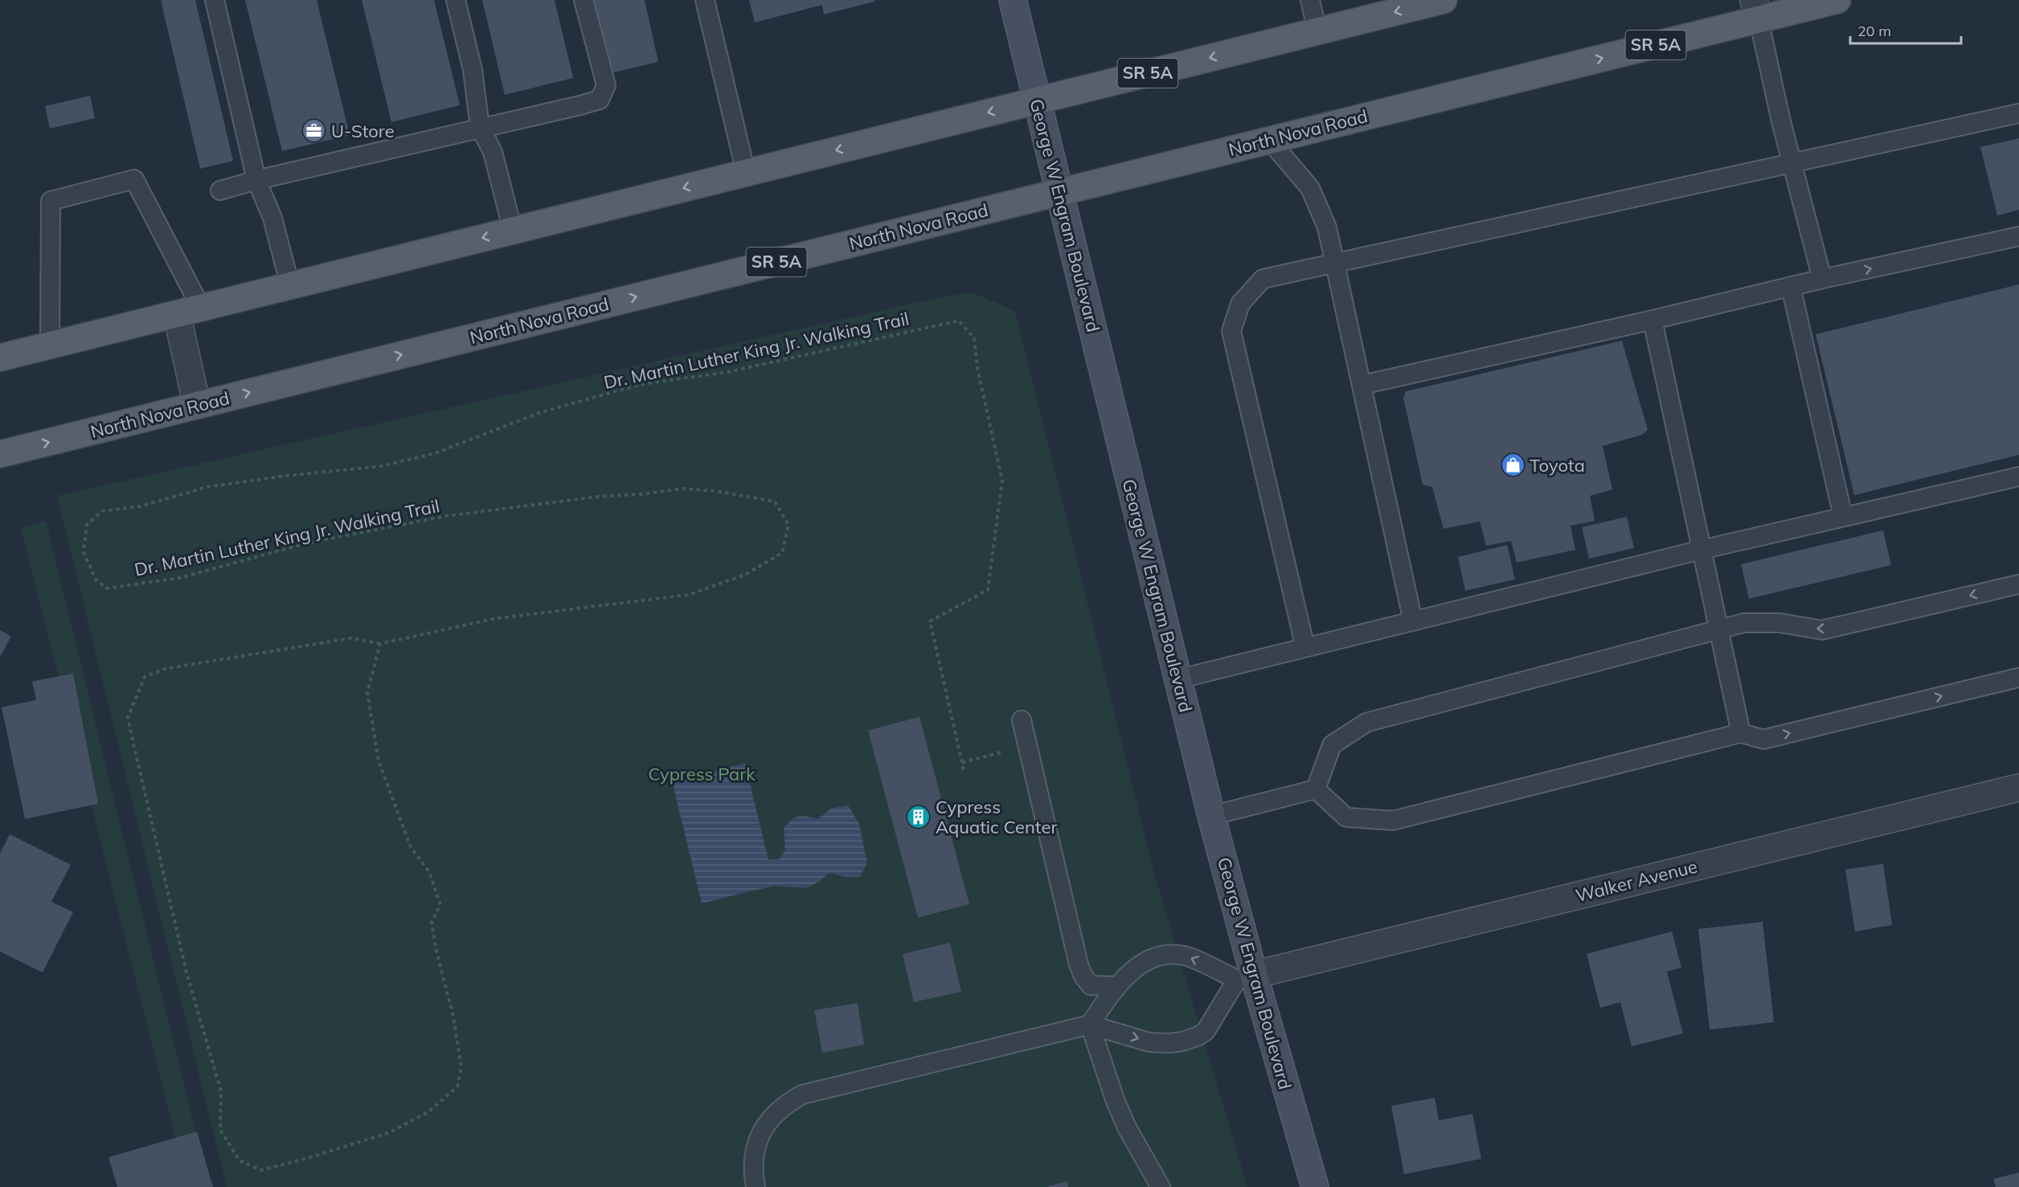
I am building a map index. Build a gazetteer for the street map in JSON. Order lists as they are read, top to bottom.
{
  "streets": {
    "main road": ["SR 5A", "North Nova Road", "George W Engram Boulevard"],
    "street": ["Walker Avenue"],
    "path": ["Dr. Martin Luther King Jr. Walking Trail"]
  },
  "crossings": [
    ["SR 5A", "George W Engram Boulevard"],
    ["North Nova Road", "George W Engram Boulevard"],
    ["George W Engram Boulevard", "Walker Avenue"]
  ],
  "parks": ["Cypress Park"],
  "places": {
    "office": ["U-Store"],
    "shop": ["Toyota"],
    "building": ["Cypress Aquatic Center"]
  },
  "scale_bar": "20 m"
}
